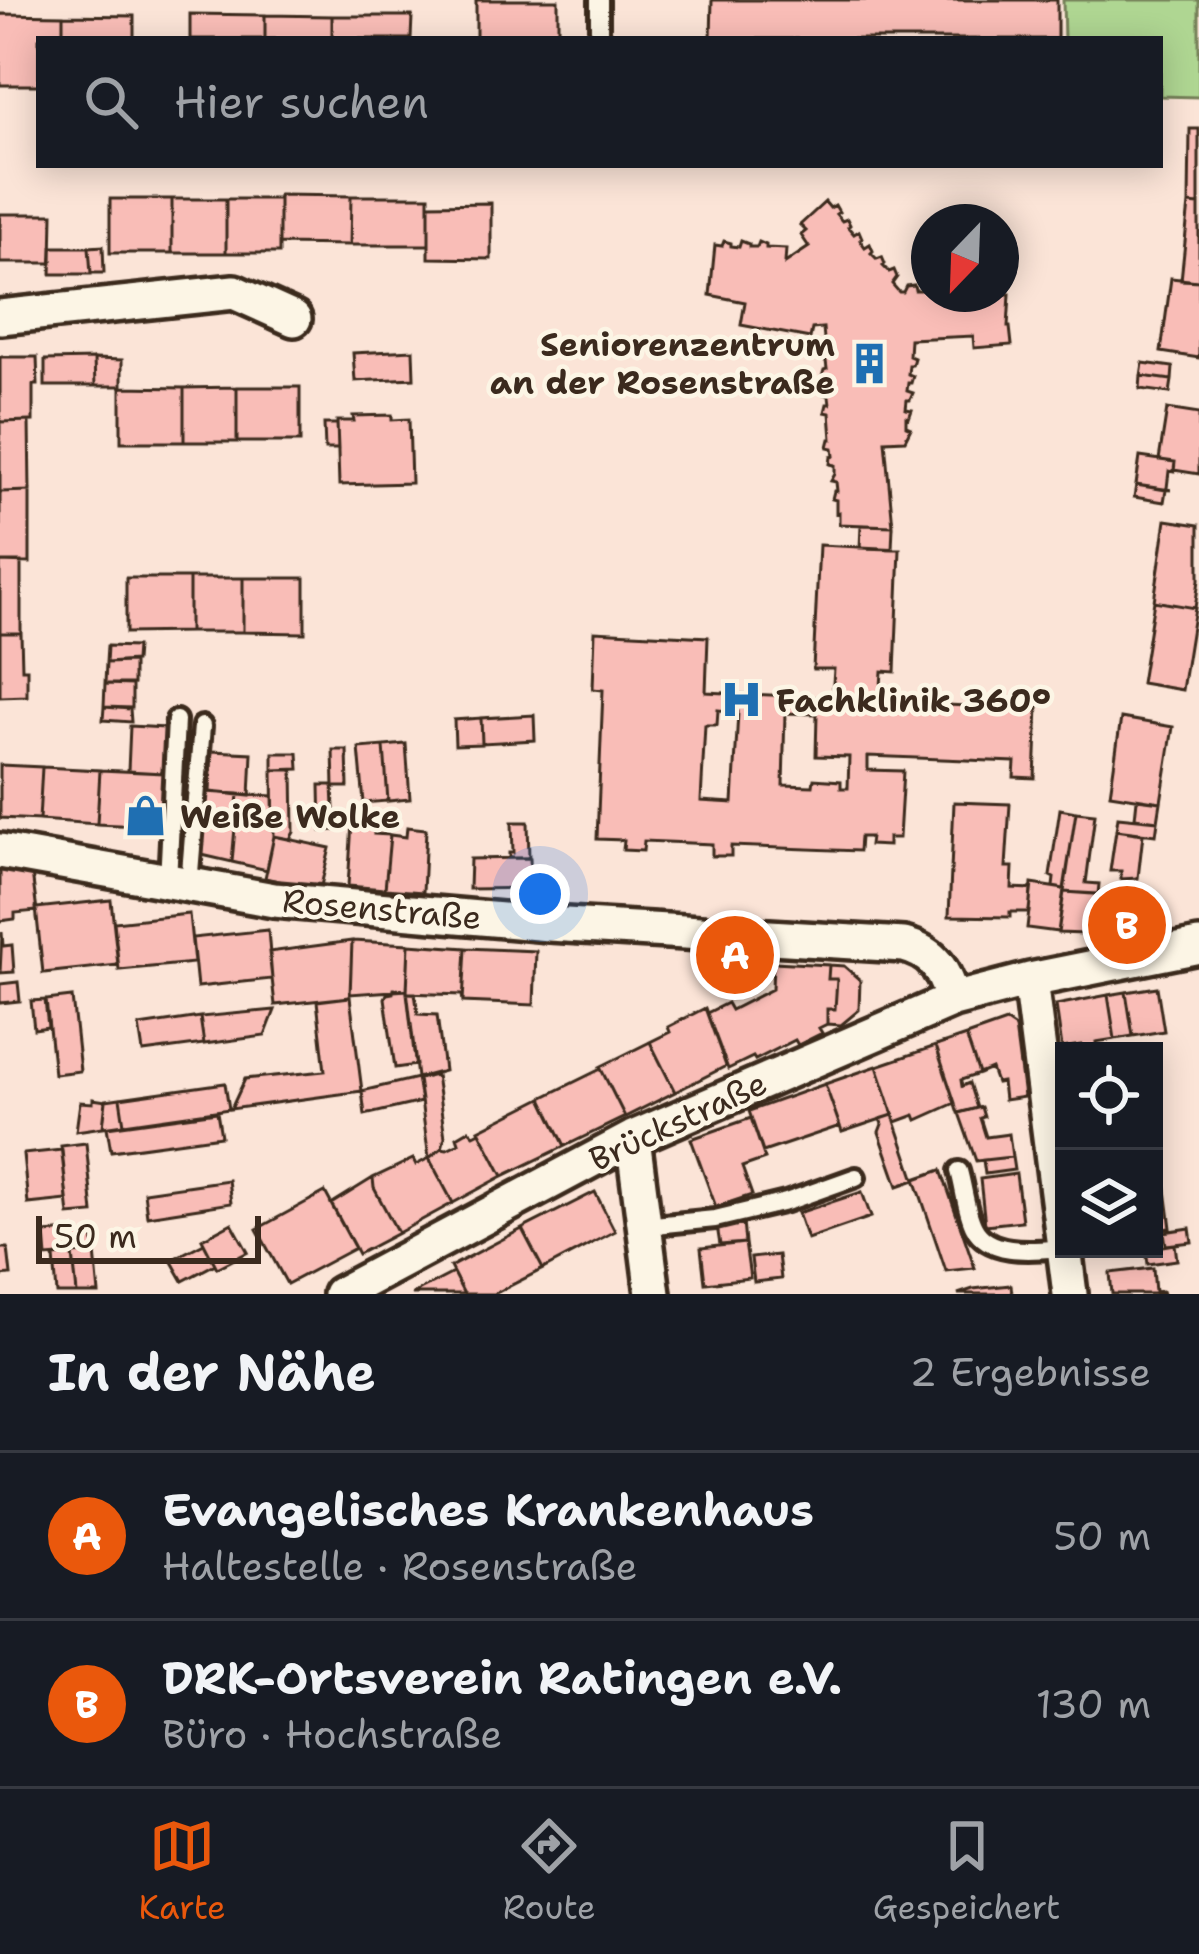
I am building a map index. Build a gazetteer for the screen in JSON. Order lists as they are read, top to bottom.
{
  "streets": {
    "street": ["Rosenstraße", "Brückstraße"]
  },
  "crossings": [
    ["Rosenstraße", "Brückstraße"]
  ],
  "places": {
    "building": ["Seniorenzentrum an der Rosenstraße"],
    "hospital": ["Fachklinik 360°"],
    "shop": ["Weiße Wolke"]
  },
  "scale_bar": "50 m",
  "north": "bottom left",
  "page": {
    "search": "Hier suchen",
    "pins": ["B", "A"],
    "scale": "50 m",
    "heading": ["In der Nähe", "2 Ergebnisse"],
    "list": [
      {
        "mark": "A",
        "name": "Evangelisches Krankenhaus",
        "note": "Haltestelle · Rosenstraße",
        "value": "50 m"
      },
      {
        "mark": "B",
        "name": "DRK-Ortsverein Ratingen e.V.",
        "note": "Büro · Hochstraße",
        "value": "130 m"
      }
    ],
    "nav": ["Karte", "Route", "Gespeichert"]
  }
}
